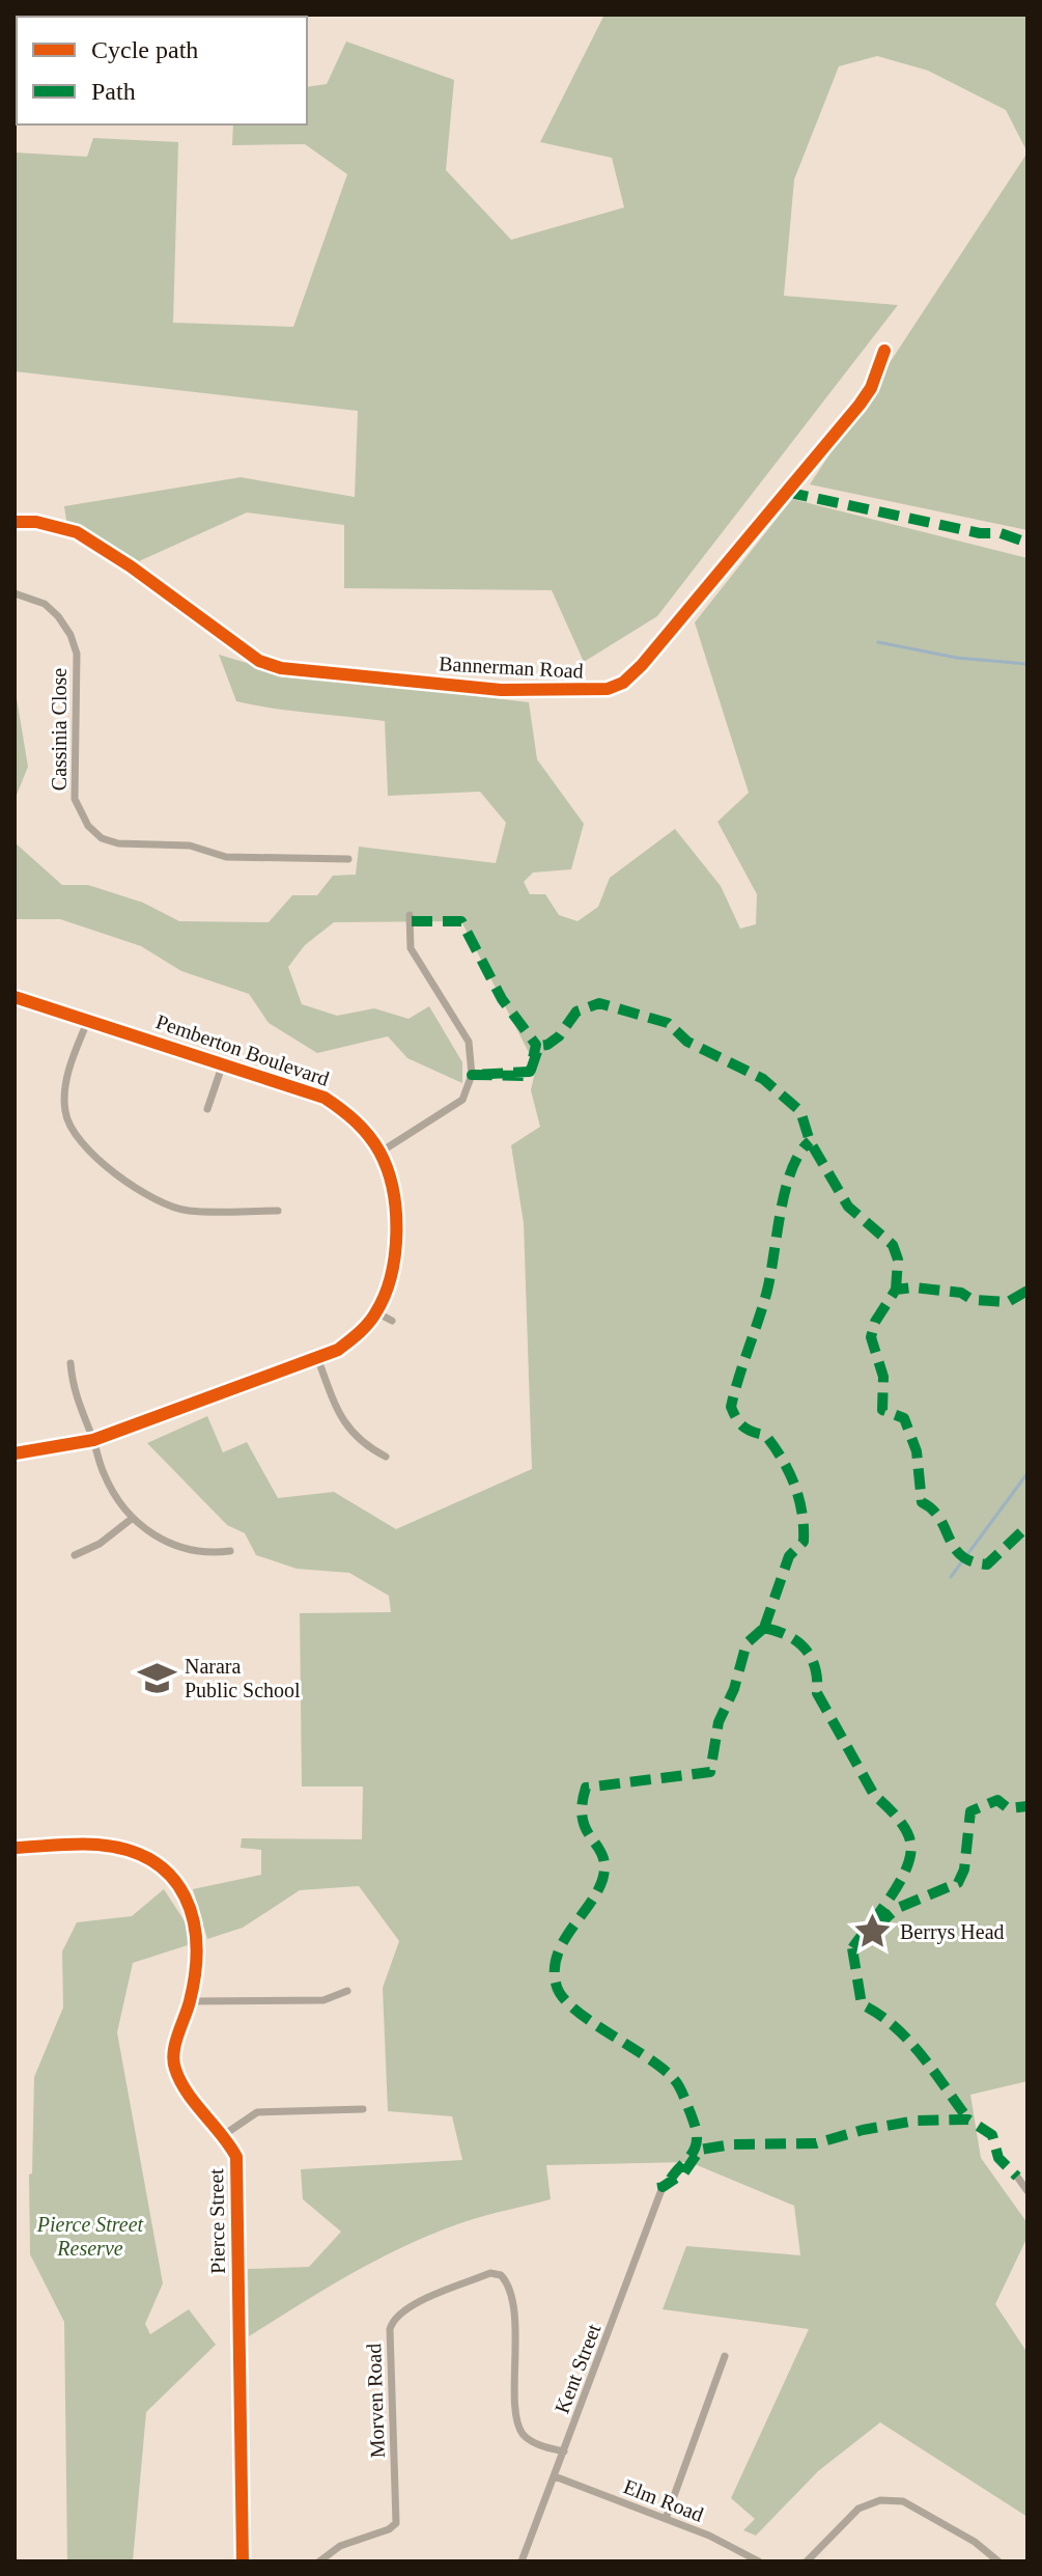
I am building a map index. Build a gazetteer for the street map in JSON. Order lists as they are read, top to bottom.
{
  "streets": {
    "street": [
      "Bannerman Road",
      "Cassinia Close",
      "Pemberton Boulevard",
      "Pierce Street",
      "Kent Street",
      "Morven Road",
      "Elm Road"
    ]
  },
  "crossings": [
    ["Kent Street", "Morven Road"],
    ["Kent Street", "Elm Road"]
  ],
  "parks": ["Pierce Street Reserve"],
  "places": {
    "school or university": ["Narara Public School"],
    "place": ["Berrys Head"]
  },
  "legend": ["Cycle path", "Path"]
}
